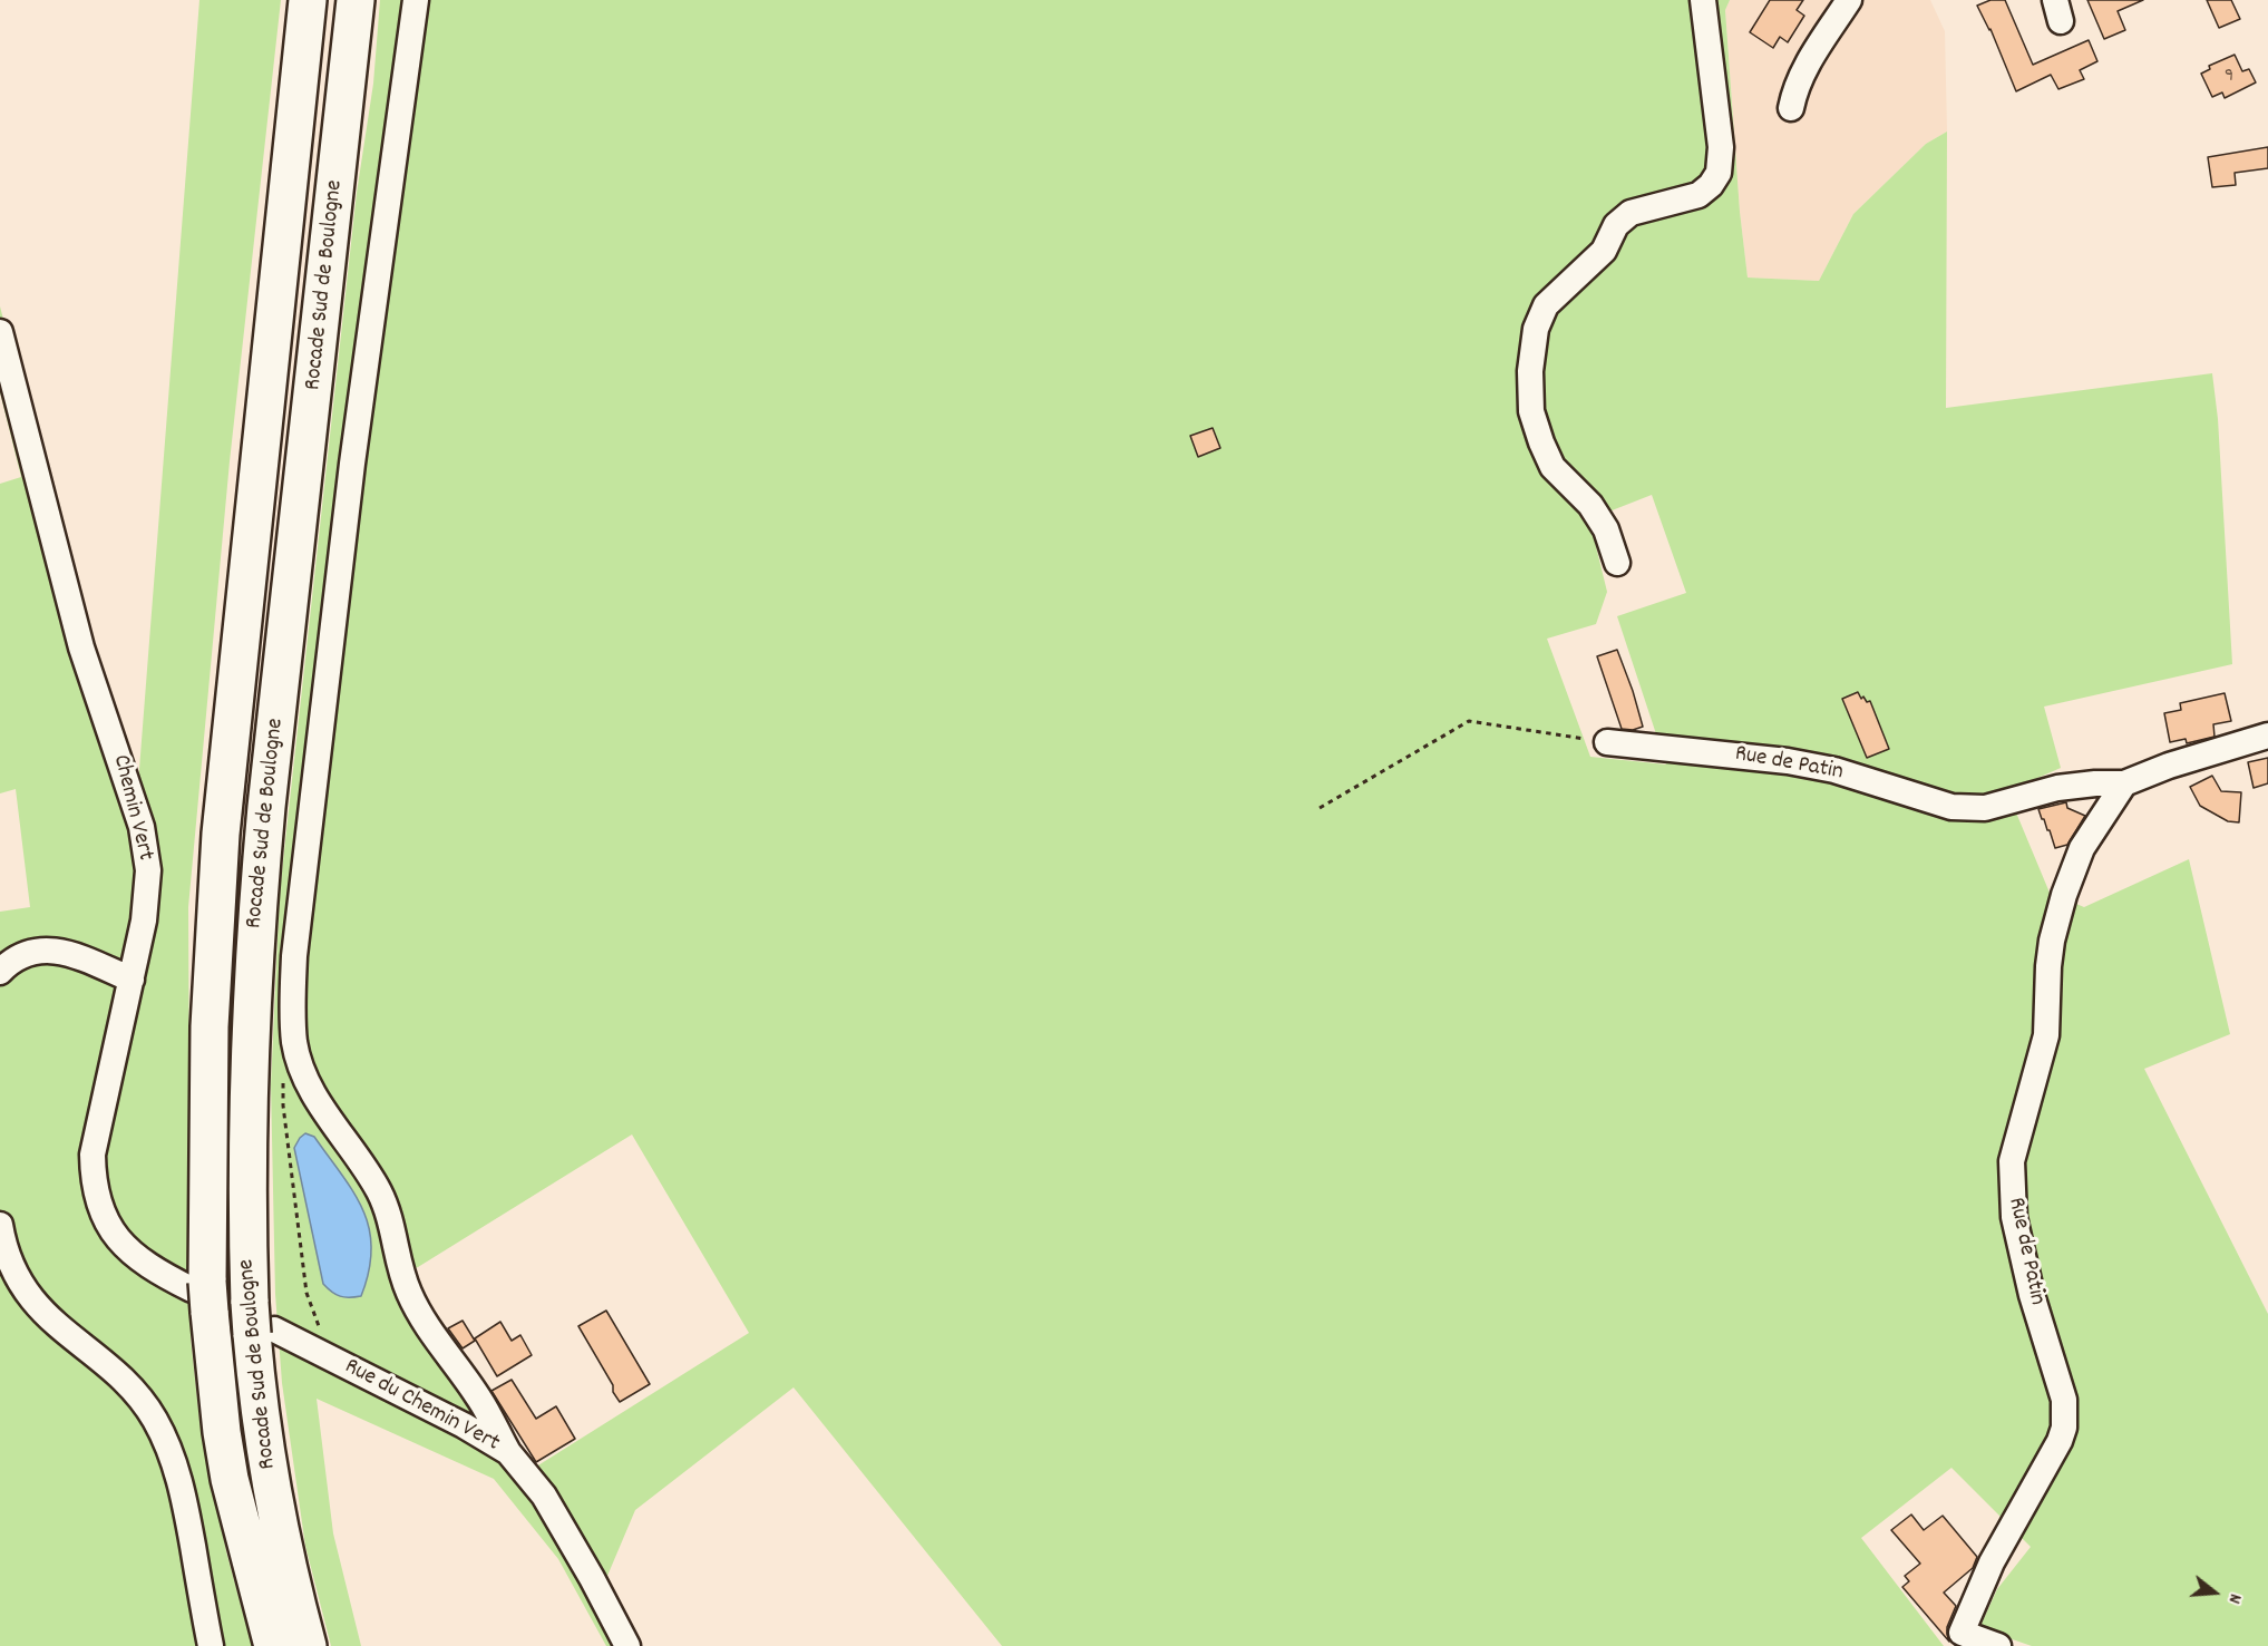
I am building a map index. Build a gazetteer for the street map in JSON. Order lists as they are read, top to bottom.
{
  "streets": {
    "highway": ["Rocade Sud de Boulogne"],
    "street": ["Rue de Patin", "Chemin Vert", "Rue du Chemin Vert"]
  },
  "crossings": [
    ["Rocade Sud de Boulogne", "Chemin Vert"],
    ["Rocade Sud de Boulogne", "Rue du Chemin Vert"]
  ],
  "house_numbers": ["9"],
  "north": "right"
}
